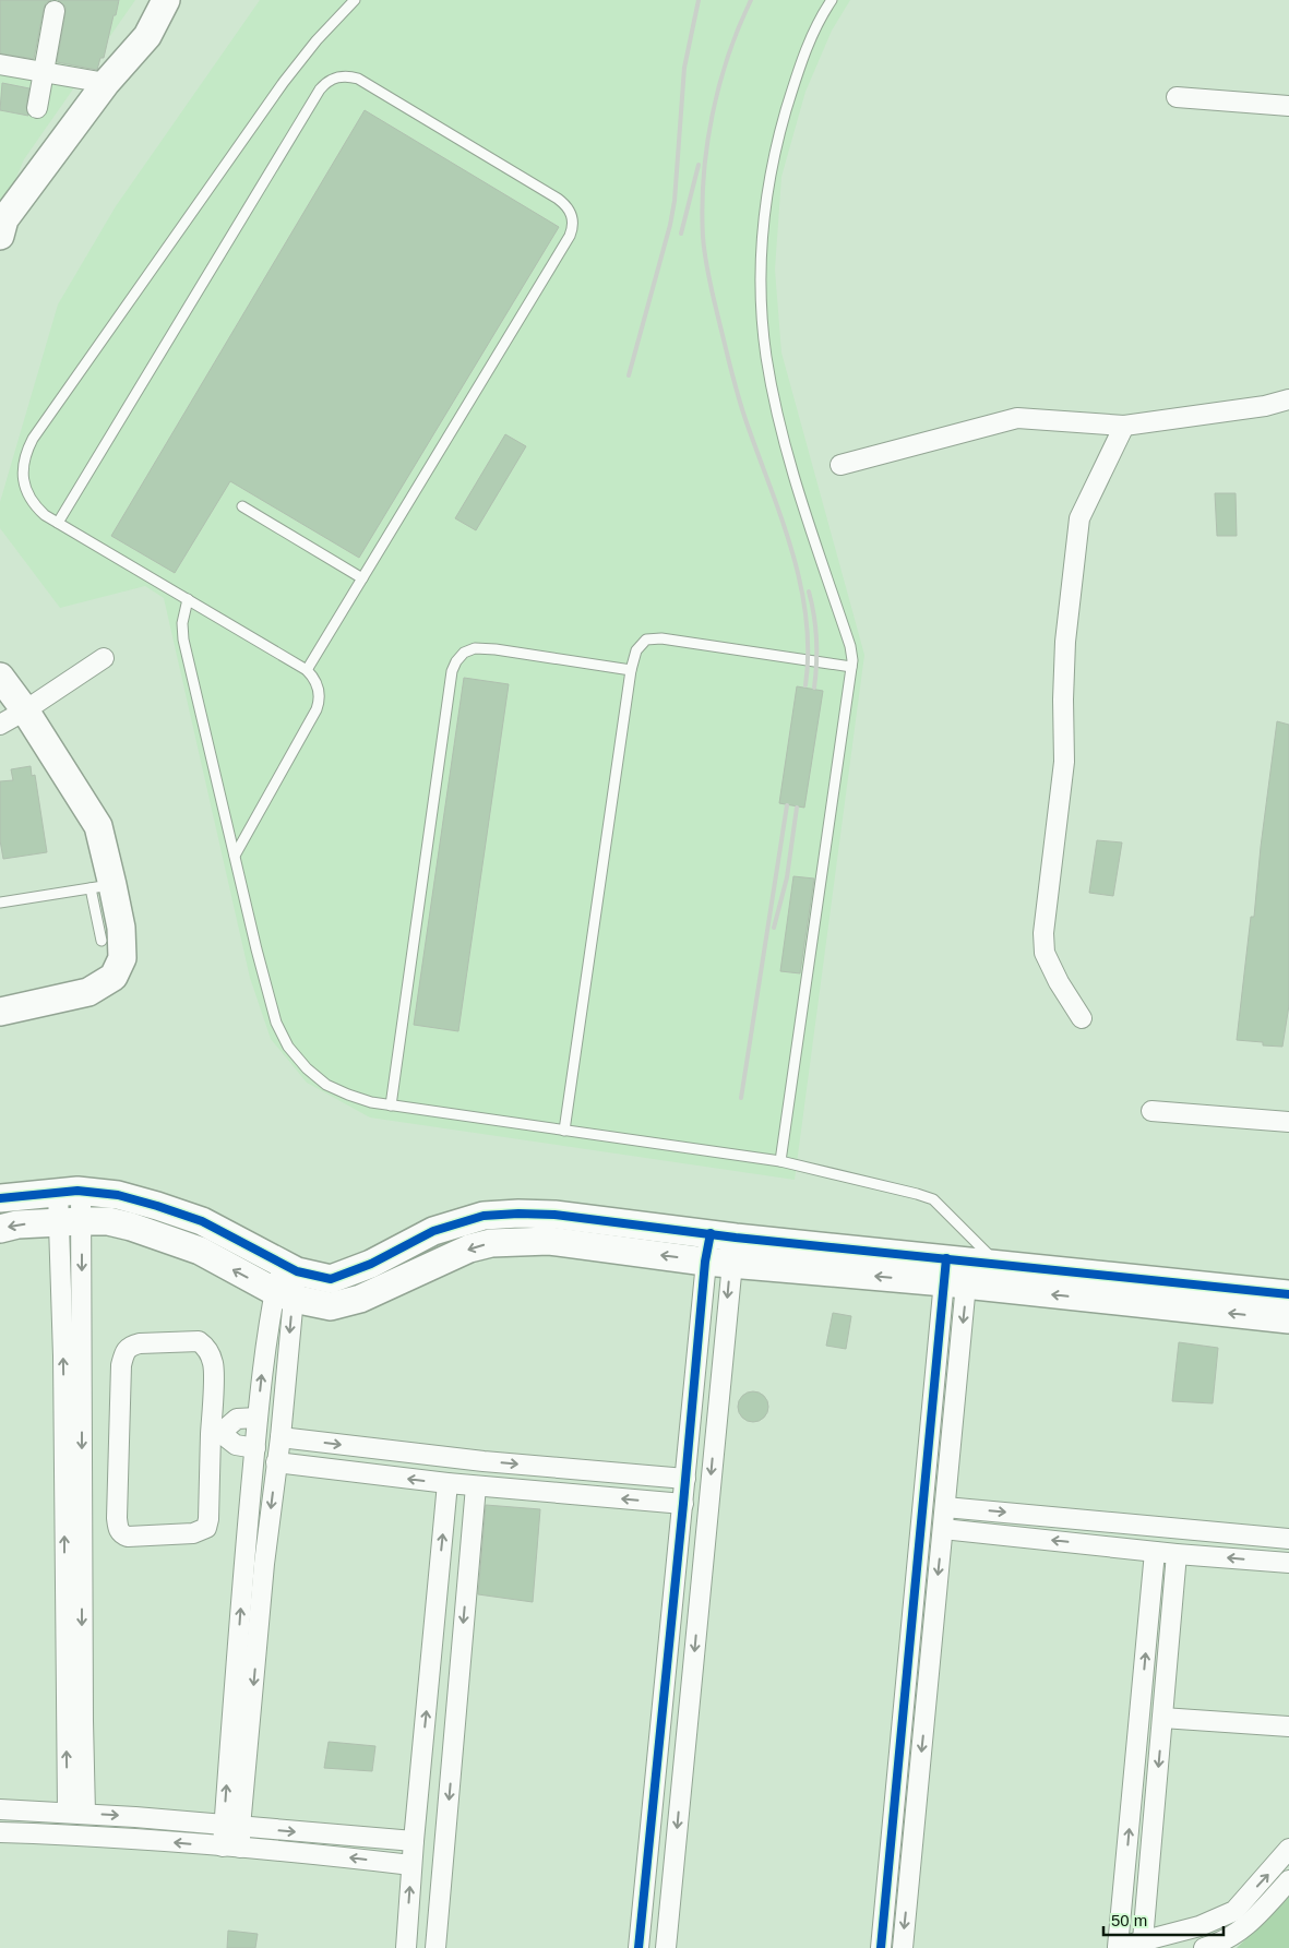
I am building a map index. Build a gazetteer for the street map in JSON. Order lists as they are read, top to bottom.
{
  "scale_bar": "50 m"
}
